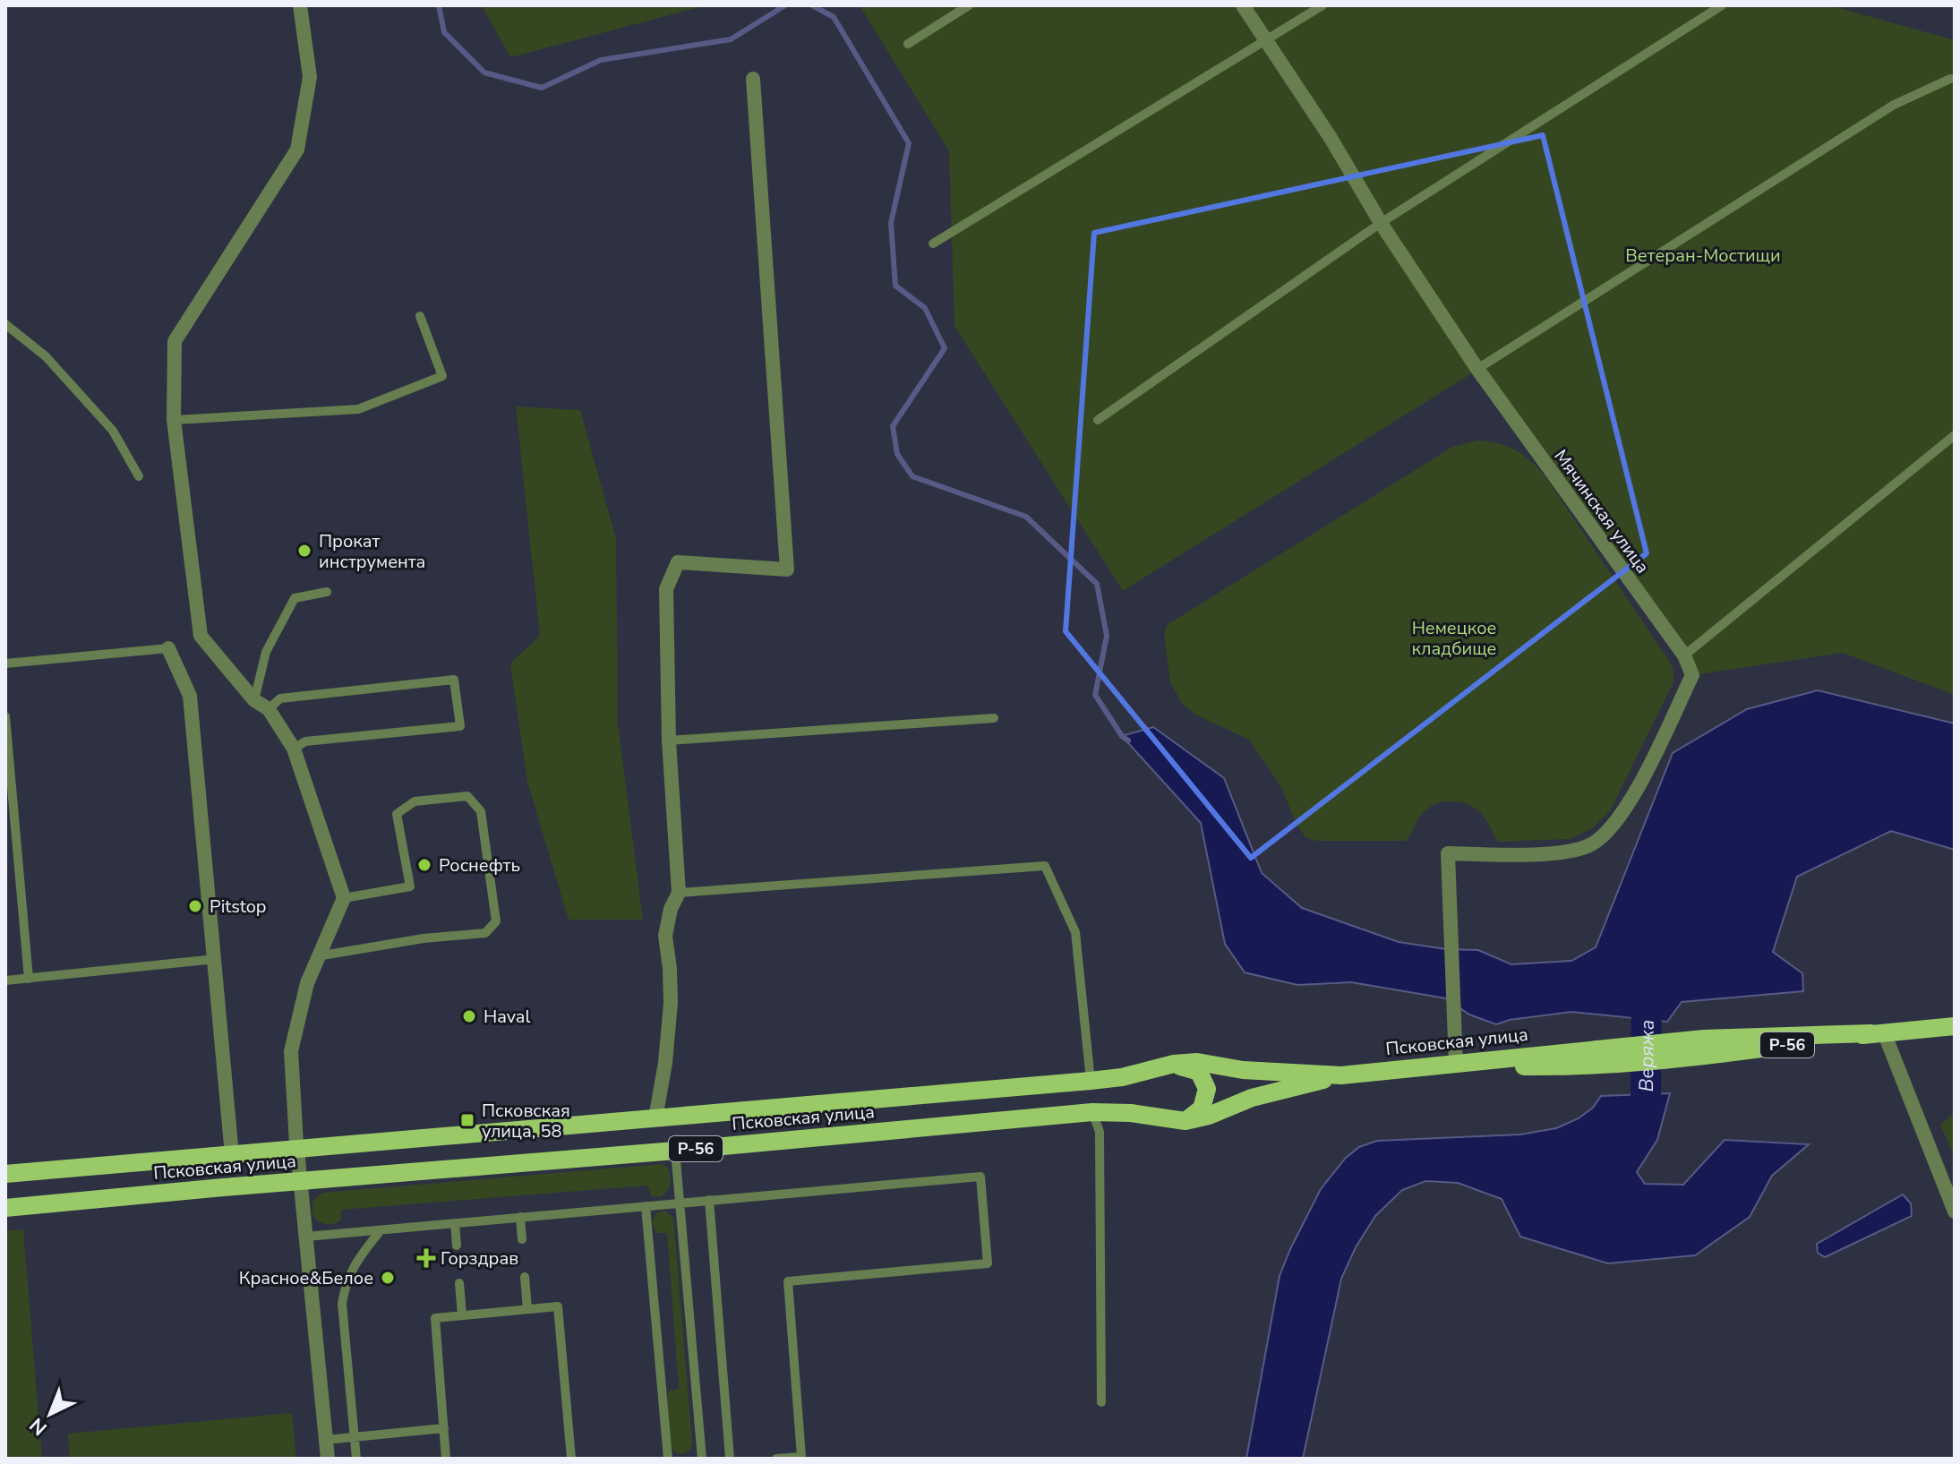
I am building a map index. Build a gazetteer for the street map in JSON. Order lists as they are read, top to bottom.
{
  "streets": {
    "main road": ["Псковская улица", "Р-56"],
    "street": ["Мячинская улица"]
  },
  "crossings": [
    ["Псковская улица", "Р-56"]
  ],
  "water": ["Веряжа"],
  "parks": ["Ветеран-Мостищи", "Немецкое кладбище"],
  "places": {
    "other": [
      "Прокат инструмента",
      "Роснефть",
      "Pitstop",
      "Haval",
      "Красное&Белое"
    ],
    "transit": ["Псковская улица, 58"],
    "health": ["Горздрав"]
  },
  "north": "bottom left"
}
